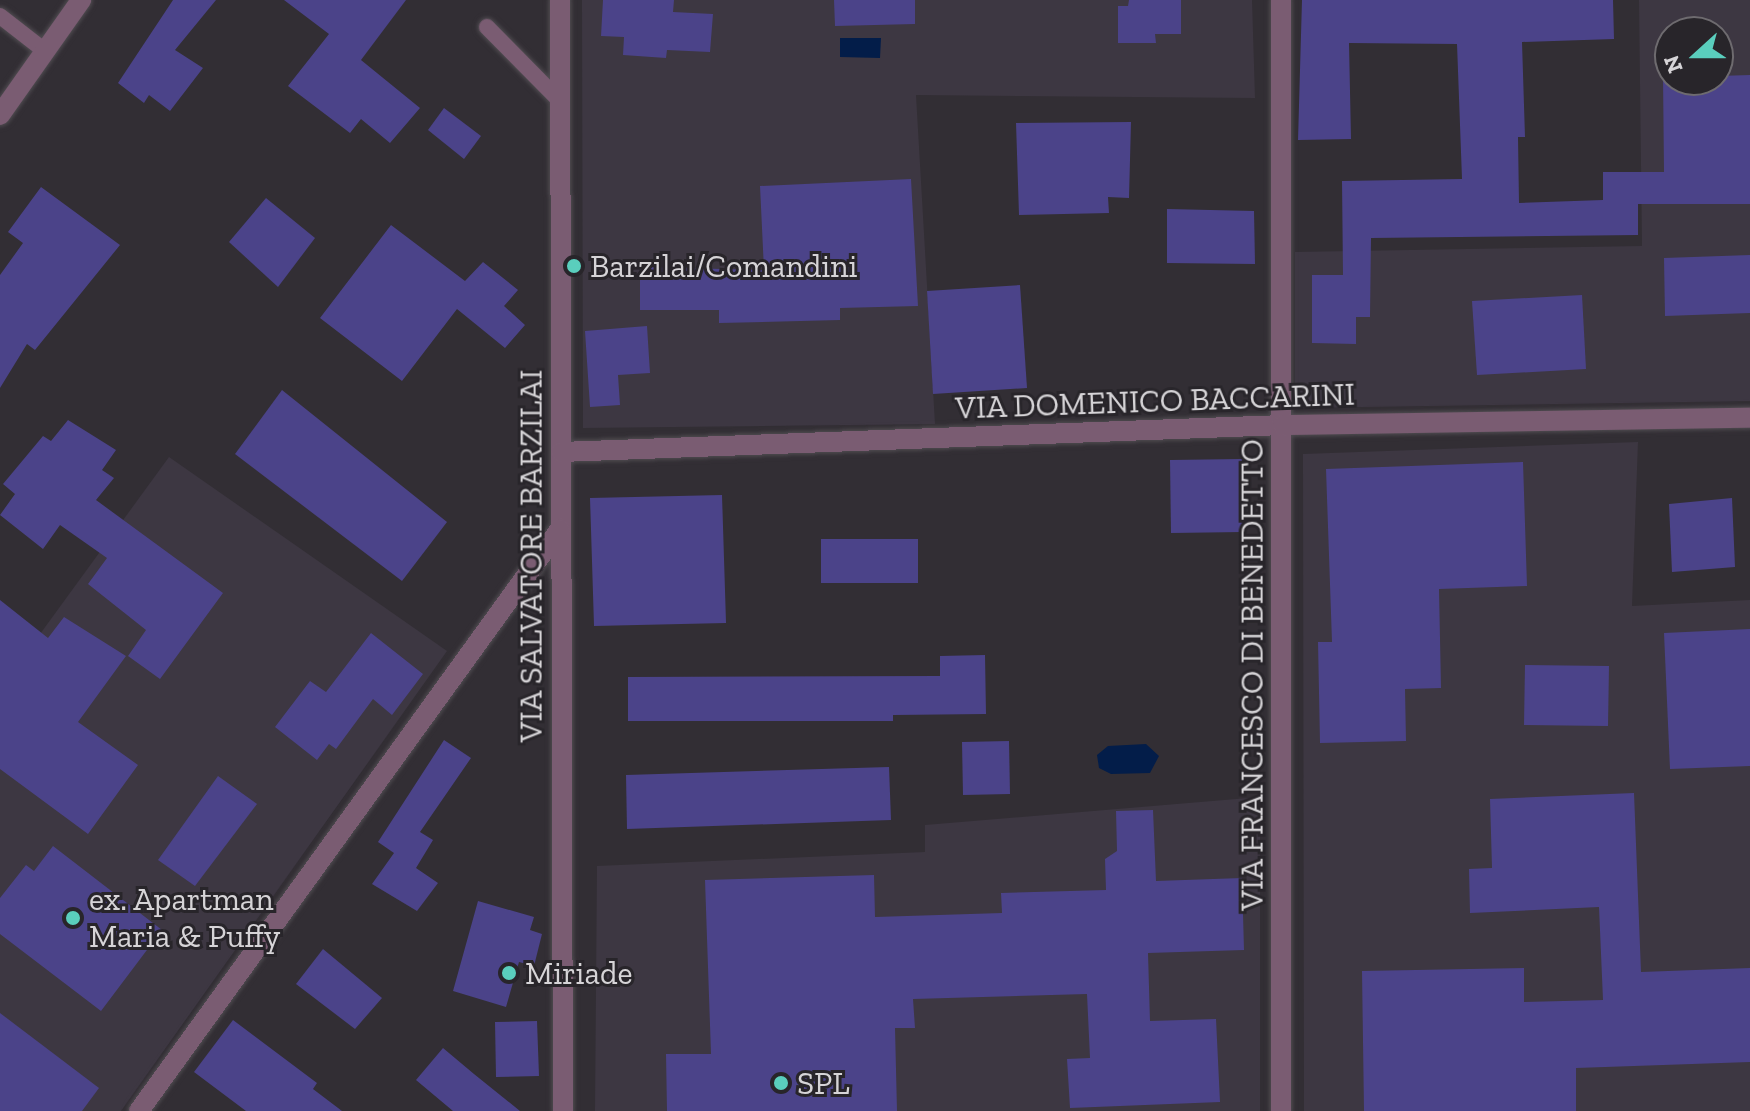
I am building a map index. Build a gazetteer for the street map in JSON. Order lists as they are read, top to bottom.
{
  "streets": {
    "street": ["VIA DOMENICO BACCARINI", "VIA SALVATORE BARZILAI", "VIA FRANCESCO DI BENEDETTO"]
  },
  "crossings": [
    ["VIA DOMENICO BACCARINI", "VIA SALVATORE BARZILAI"],
    ["VIA DOMENICO BACCARINI", "VIA FRANCESCO DI BENEDETTO"]
  ],
  "places": [
    "Barzilai/Comandini",
    "ex. Apartman Maria & Puffy",
    "Miriade",
    "SPL"
  ],
  "north": "left"
}
